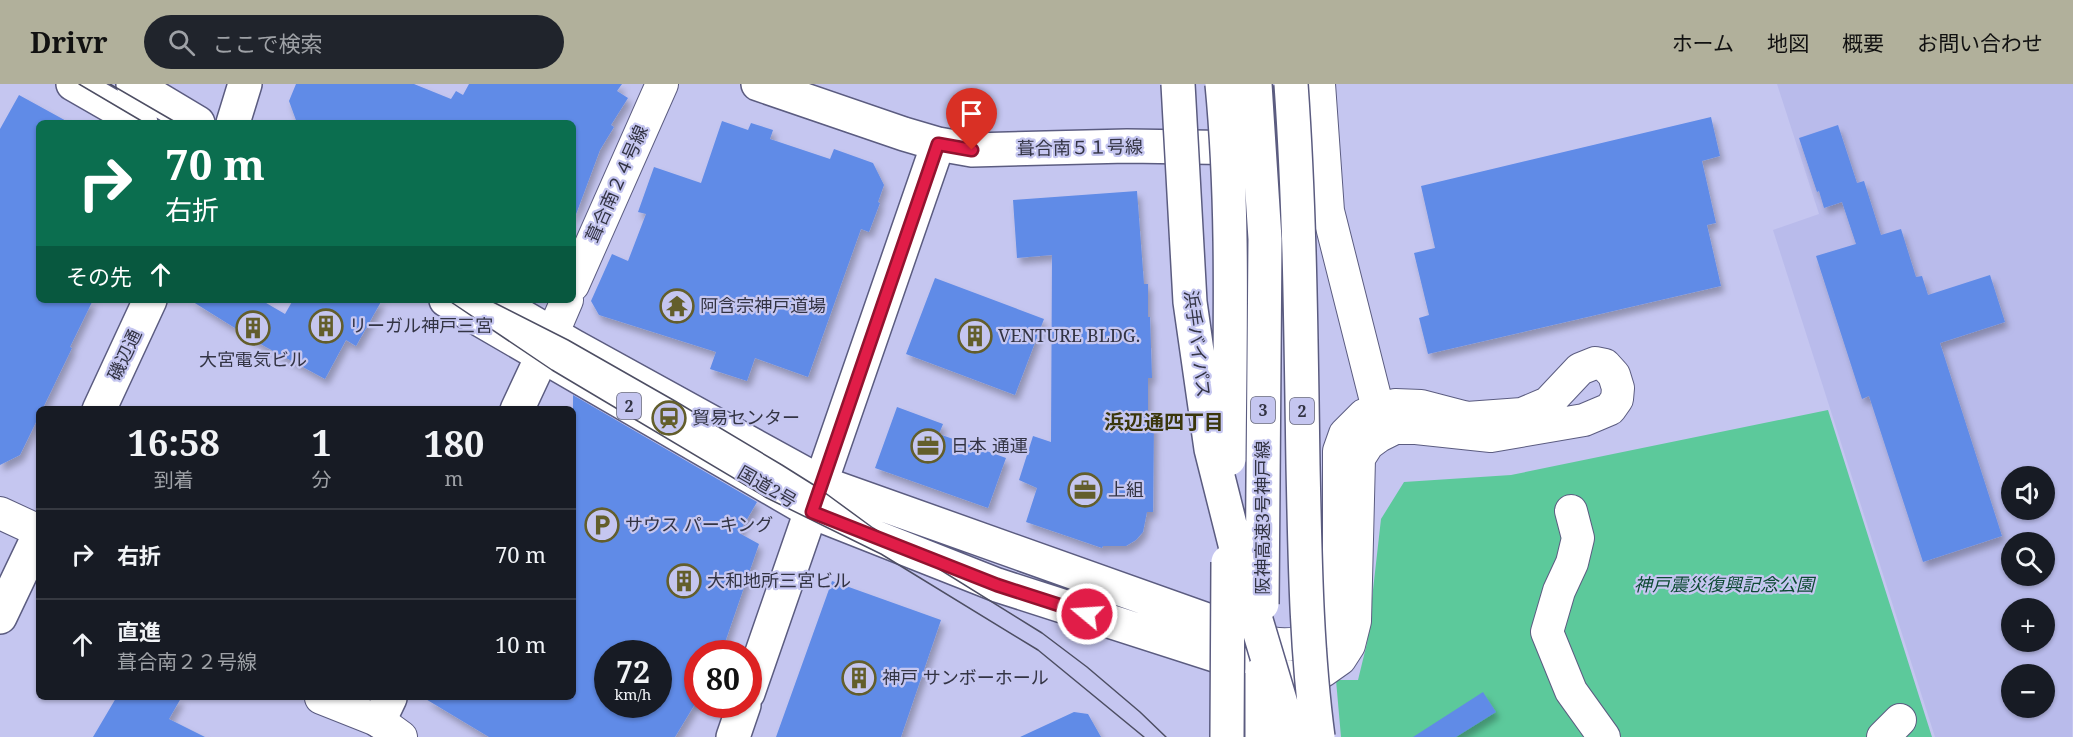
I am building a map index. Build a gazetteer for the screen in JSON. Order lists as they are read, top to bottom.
{
  "streets": {
    "main road": [
      "葺合南５１号線",
      "浜手バイパス",
      "磯辺通",
      "2",
      "3",
      "国道2号",
      "阪神高速3号神戸線"
    ],
    "street": ["葺合南２４号線"]
  },
  "crossings": [
    ["2", "国道2号"]
  ],
  "districts": ["浜辺通四丁目"],
  "parks": ["神戸震災復興記念公園"],
  "places": {
    "temple": ["阿含宗神戸道場"],
    "building": [
      "リーガル神戸三宮",
      "大宮電気ビル",
      "VENTURE BLDG.",
      "大和地所三宮ビル",
      "神戸 サンボーホール"
    ],
    "station": ["貿易センター"],
    "office": ["日本 通運", "上組"],
    "parking": ["サウス パーキング"]
  },
  "page": {
    "header": "Drivr",
    "search": "ここで検索",
    "nav": [
      "ホーム",
      "地図",
      "概要",
      "お問い合わせ"
    ],
    "turn": ["70 m", "右折"],
    "then": "その先",
    "eta": [
      "16:58",
      "到着",
      "1",
      "分",
      "180",
      "m"
    ],
    "map_buttons": ["+", "−"],
    "list": [
      {
        "name": "右折",
        "value": "70 m"
      },
      {
        "name": "直進",
        "note": "葺合南２２号線",
        "value": "10 m"
      }
    ],
    "speed": "72 km/h",
    "limit": "80"
  }
}
